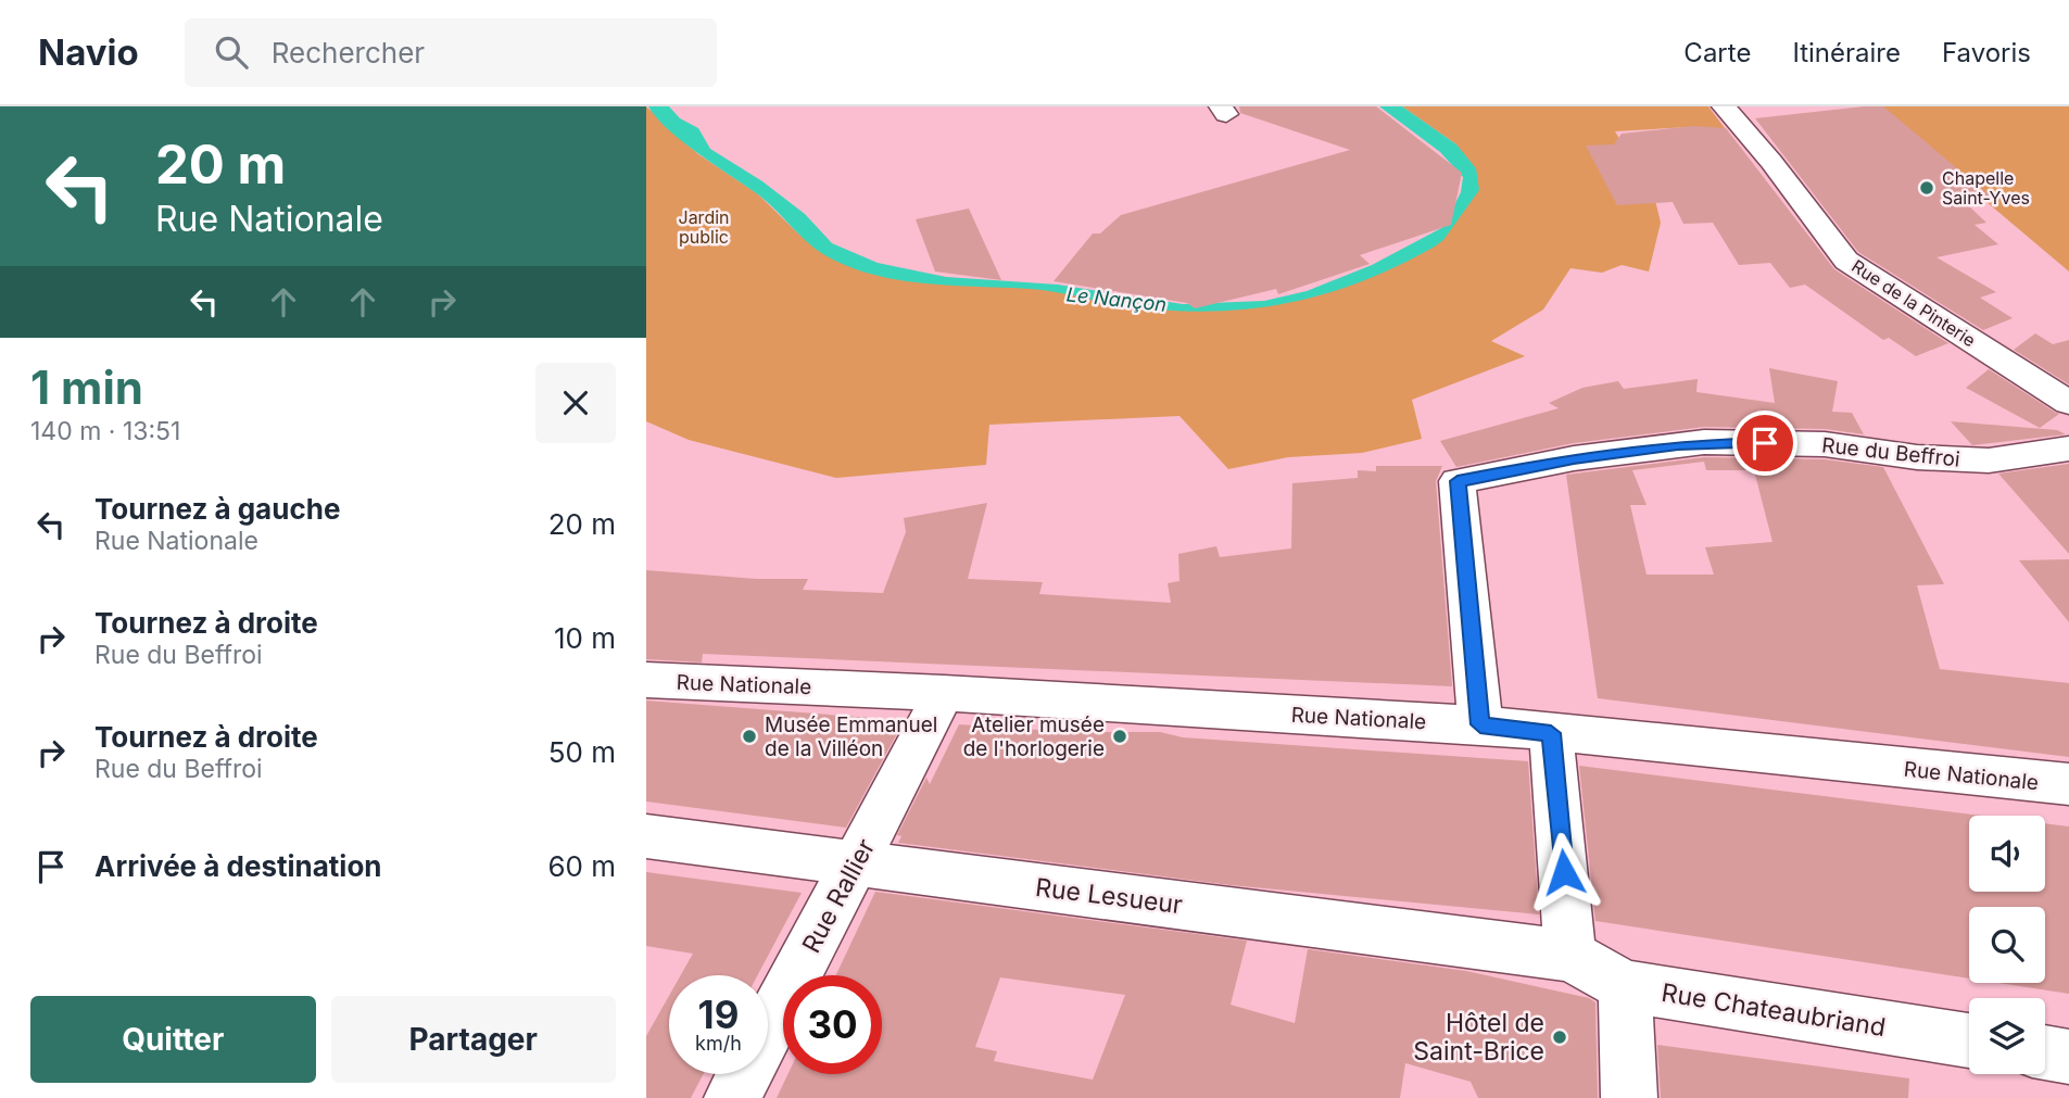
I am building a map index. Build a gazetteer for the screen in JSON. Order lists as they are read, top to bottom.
{
  "streets": {
    "street": [
      "Rue de la Pinterie",
      "Rue du Beffroi",
      "Rue Nationale",
      "Rue Rallier",
      "Rue Lesueur",
      "Rue Chateaubriand"
    ]
  },
  "crossings": [
    ["Rue du Beffroi", "Rue Nationale"],
    ["Rue Nationale", "Rue Rallier"],
    ["Rue Rallier", "Rue Lesueur"],
    ["Rue Lesueur", "Rue Chateaubriand"]
  ],
  "water": ["Le Nançon"],
  "parks": ["Jardin public"],
  "places": [
    "Chapelle Saint-Yves",
    "Musée Emmanuel de la Villéon",
    "Atelier musée de l'horlogerie",
    "Hôtel de Saint-Brice"
  ],
  "page": {
    "header": "Navio",
    "search": "Rechercher",
    "nav": ["Carte", "Itinéraire", "Favoris"],
    "turn": ["20 m", "Rue Nationale"],
    "heading": ["1 min", "140 m · 13:51"],
    "list": [
      {
        "name": "Tournez à gauche",
        "note": "Rue Nationale",
        "value": "20 m"
      },
      {
        "name": "Tournez à droite",
        "note": "Rue du Beffroi",
        "value": "10 m"
      },
      {
        "name": "Tournez à droite",
        "note": "Rue du Beffroi",
        "value": "50 m"
      },
      {
        "name": "Arrivée à destination",
        "value": "60 m"
      }
    ],
    "speed": "19 km/h",
    "limit": "30",
    "buttons": ["Quitter", "Partager"]
  }
}
